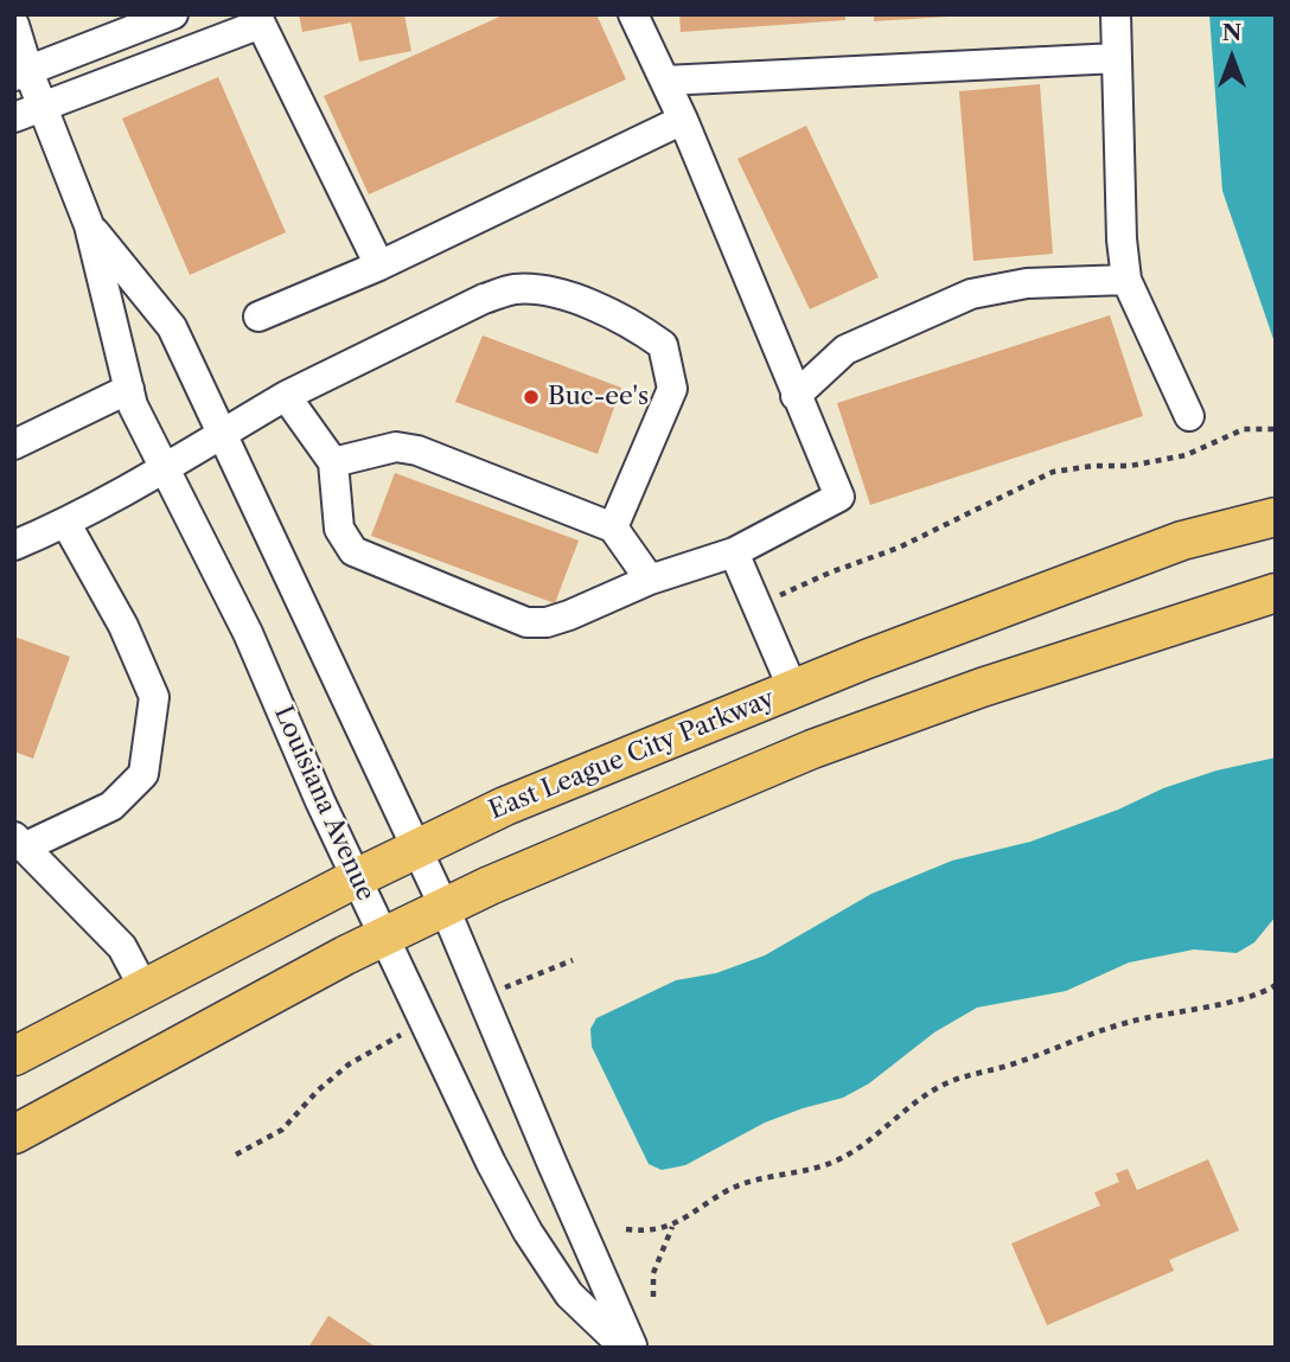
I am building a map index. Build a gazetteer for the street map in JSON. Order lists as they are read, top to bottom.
{
  "streets": {
    "main road": ["East League City Parkway"],
    "street": ["Louisiana Avenue"]
  },
  "crossings": [
    ["East League City Parkway", "Louisiana Avenue"]
  ],
  "places": ["Buc-ee's"],
  "north": "top"
}
